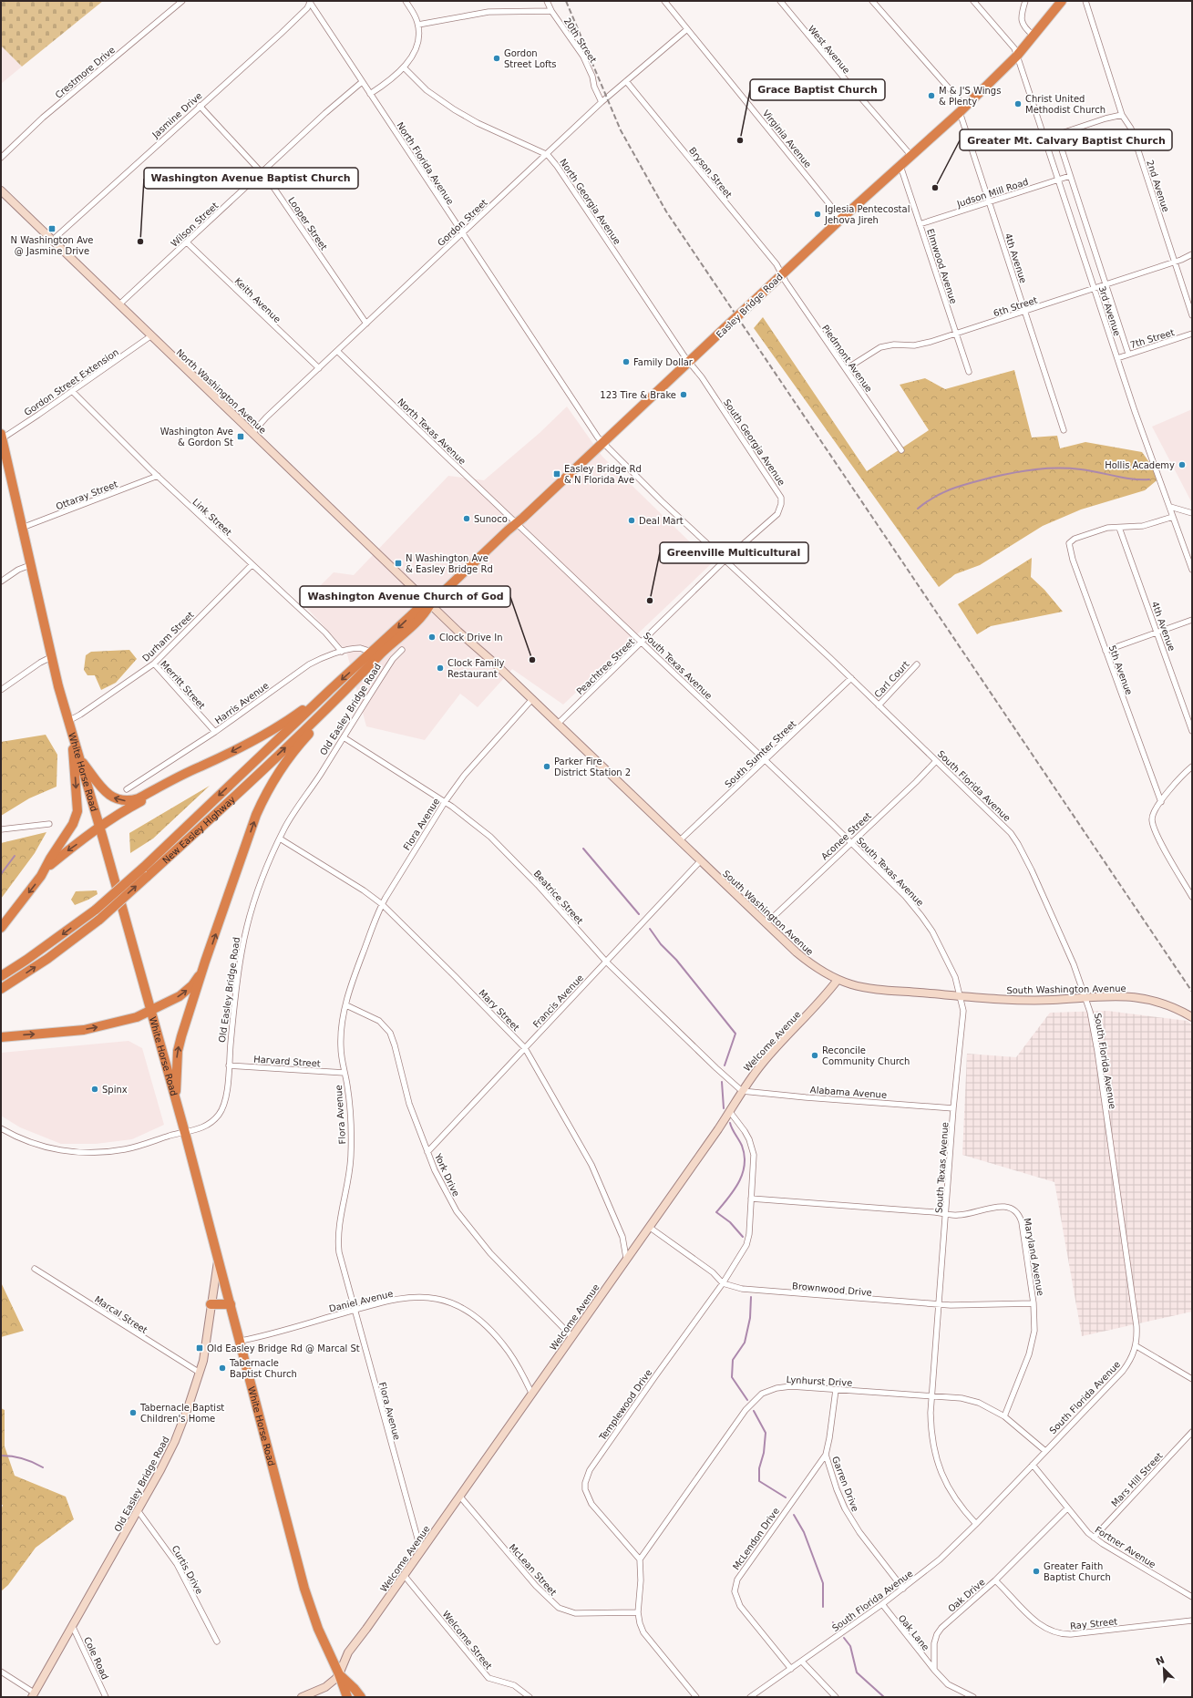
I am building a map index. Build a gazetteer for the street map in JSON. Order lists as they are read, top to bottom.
{
  "streets": {
    "highway": ["Easley Bridge Road", "White Horse Road", "New Easley Highway"],
    "main road": [
      "North Washington Avenue",
      "Old Easley Bridge Road",
      "South Washington Avenue",
      "Welcome Avenue"
    ],
    "street": [
      "20th Street",
      "West Avenue",
      "Crestmore Drive",
      "Jasmine Drive",
      "Virginia Avenue",
      "North Florida Avenue",
      "Bryson Street",
      "2nd Avenue",
      "Judson Mill Road",
      "North Georgia Avenue",
      "Gordon Street",
      "Looper Street",
      "Wilson Street",
      "4th Avenue",
      "Elmwood Avenue",
      "Keith Avenue",
      "6th Street",
      "3rd Avenue",
      "7th Street",
      "Piedmont Avenue",
      "Gordon Street Extension",
      "North Texas Avenue",
      "South Georgia Avenue",
      "Ottaray Street",
      "Link Street",
      "Durham Street",
      "South Texas Avenue",
      "Peachtree Street",
      "5th Avenue",
      "Carl Court",
      "Merritt Street",
      "Harris Avenue",
      "South Sumter Street",
      "South Florida Avenue",
      "Flora Avenue",
      "Aconee Street",
      "Beatrice Street",
      "Francis Avenue",
      "Mary Street",
      "Harvard Street",
      "Alabama Avenue",
      "York Drive",
      "Maryland Avenue",
      "Brownwood Drive",
      "Daniel Avenue",
      "Marcal Street",
      "Lynhurst Drive",
      "Templewood Drive",
      "Mars Hill Street",
      "Garren Drive",
      "McLendon Drive",
      "Fortner Avenue",
      "Curtis Drive",
      "McLean Street",
      "Oak Drive",
      "Ray Street",
      "Oak Lane",
      "Welcome Street",
      "Cole Road"
    ]
  },
  "crossings": [
    ["20th Street", "Gordon Street"],
    ["West Avenue", "Easley Bridge Road"],
    ["Jasmine Drive", "North Florida Avenue"],
    ["Jasmine Drive", "Looper Street"],
    ["Jasmine Drive", "North Washington Avenue"],
    ["Virginia Avenue", "Gordon Street"],
    ["Virginia Avenue", "Easley Bridge Road"],
    ["North Florida Avenue", "Gordon Street"],
    ["North Florida Avenue", "Wilson Street"],
    ["North Florida Avenue", "Easley Bridge Road"],
    ["North Florida Avenue", "South Florida Avenue"],
    ["Bryson Street", "Gordon Street"],
    ["Bryson Street", "Easley Bridge Road"],
    ["Bryson Street", "Piedmont Avenue"],
    ["2nd Avenue", "6th Street"],
    ["2nd Avenue", "3rd Avenue"],
    ["Judson Mill Road", "4th Avenue"],
    ["Judson Mill Road", "Elmwood Avenue"],
    ["Judson Mill Road", "3rd Avenue"],
    ["North Georgia Avenue", "Gordon Street"],
    ["North Georgia Avenue", "Easley Bridge Road"],
    ["North Georgia Avenue", "South Georgia Avenue"],
    ["Gordon Street", "Looper Street"],
    ["Gordon Street", "Keith Avenue"],
    ["Gordon Street", "North Washington Avenue"],
    ["Gordon Street", "North Texas Avenue"],
    ["Looper Street", "Wilson Street"],
    ["Wilson Street", "Keith Avenue"],
    ["Wilson Street", "North Washington Avenue"],
    ["4th Avenue", "Easley Bridge Road"],
    ["4th Avenue", "6th Street"],
    ["4th Avenue", "5th Avenue"],
    ["Elmwood Avenue", "Easley Bridge Road"],
    ["Elmwood Avenue", "6th Street"],
    ["Easley Bridge Road", "3rd Avenue"],
    ["Easley Bridge Road", "Piedmont Avenue"],
    ["Easley Bridge Road", "North Washington Avenue"],
    ["Easley Bridge Road", "North Texas Avenue"],
    ["Easley Bridge Road", "South Georgia Avenue"],
    ["Easley Bridge Road", "South Texas Avenue"],
    ["Easley Bridge Road", "Harris Avenue"],
    ["Easley Bridge Road", "South Florida Avenue"],
    ["Easley Bridge Road", "New Easley Highway"],
    ["Easley Bridge Road", "South Washington Avenue"],
    ["6th Street", "3rd Avenue"],
    ["6th Street", "Piedmont Avenue"],
    ["3rd Avenue", "7th Street"],
    ["Gordon Street Extension", "North Washington Avenue"],
    ["Gordon Street Extension", "Link Street"],
    ["Gordon Street Extension", "White Horse Road"],
    ["North Washington Avenue", "South Washington Avenue"],
    ["North Texas Avenue", "South Texas Avenue"],
    ["South Georgia Avenue", "Peachtree Street"],
    ["South Georgia Avenue", "South Florida Avenue"],
    ["Ottaray Street", "Link Street"],
    ["Ottaray Street", "White Horse Road"],
    ["Link Street", "Durham Street"],
    ["Link Street", "Harris Avenue"],
    ["Durham Street", "Merritt Street"],
    ["Durham Street", "White Horse Road"],
    ["South Texas Avenue", "Peachtree Street"],
    ["South Texas Avenue", "South Sumter Street"],
    ["South Texas Avenue", "South Florida Avenue"],
    ["South Texas Avenue", "Aconee Street"],
    ["South Texas Avenue", "South Washington Avenue"],
    ["South Texas Avenue", "Alabama Avenue"],
    ["South Texas Avenue", "Maryland Avenue"],
    ["South Texas Avenue", "Brownwood Drive"],
    ["South Texas Avenue", "Lynhurst Drive"],
    ["Peachtree Street", "South Florida Avenue"],
    ["Peachtree Street", "South Washington Avenue"],
    ["Carl Court", "South Florida Avenue"],
    ["Merritt Street", "Harris Avenue"],
    ["Harris Avenue", "New Easley Highway"],
    ["Old Easley Bridge Road", "White Horse Road"],
    ["Old Easley Bridge Road", "Beatrice Street"],
    ["Old Easley Bridge Road", "Mary Street"],
    ["Old Easley Bridge Road", "Harvard Street"],
    ["Old Easley Bridge Road", "Marcal Street"],
    ["Old Easley Bridge Road", "Curtis Drive"],
    ["Old Easley Bridge Road", "Cole Road"],
    ["South Sumter Street", "South Florida Avenue"],
    ["South Sumter Street", "South Washington Avenue"],
    ["White Horse Road", "Welcome Avenue"],
    ["White Horse Road", "Daniel Avenue"],
    ["South Florida Avenue", "Aconee Street"],
    ["South Florida Avenue", "South Washington Avenue"],
    ["South Florida Avenue", "Lynhurst Drive"],
    ["South Florida Avenue", "Garren Drive"],
    ["South Florida Avenue", "McLendon Drive"],
    ["South Florida Avenue", "Fortner Avenue"],
    ["South Florida Avenue", "Oak Lane"],
    ["Flora Avenue", "Beatrice Street"],
    ["Flora Avenue", "South Washington Avenue"],
    ["Flora Avenue", "Mary Street"],
    ["Flora Avenue", "Welcome Avenue"],
    ["Flora Avenue", "Harvard Street"],
    ["Flora Avenue", "York Drive"],
    ["Flora Avenue", "Daniel Avenue"],
    ["Aconee Street", "South Washington Avenue"],
    ["Beatrice Street", "Francis Avenue"],
    ["Beatrice Street", "Welcome Avenue"],
    ["Beatrice Street", "Alabama Avenue"],
    ["South Washington Avenue", "Francis Avenue"],
    ["South Washington Avenue", "Welcome Avenue"],
    ["Francis Avenue", "Mary Street"],
    ["Francis Avenue", "York Drive"],
    ["Mary Street", "Welcome Avenue"],
    ["Welcome Avenue", "Alabama Avenue"],
    ["Welcome Avenue", "York Drive"],
    ["Welcome Avenue", "Brownwood Drive"],
    ["Welcome Avenue", "Daniel Avenue"],
    ["Welcome Avenue", "Templewood Drive"],
    ["Welcome Avenue", "McLean Street"],
    ["Welcome Avenue", "Welcome Street"],
    ["Maryland Avenue", "Brownwood Drive"],
    ["Maryland Avenue", "Lynhurst Drive"],
    ["Maryland Avenue", "Templewood Drive"],
    ["Brownwood Drive", "Templewood Drive"],
    ["Lynhurst Drive", "Templewood Drive"],
    ["Lynhurst Drive", "Garren Drive"],
    ["Mars Hill Street", "Fortner Avenue"],
    ["Garren Drive", "McLendon Drive"],
    ["Fortner Avenue", "Oak Drive"],
    ["Oak Drive", "Ray Street"],
    ["Oak Drive", "Oak Lane"]
  ],
  "places": {
    "other": [
      "Gordon Street Lofts",
      "M & J'S Wings & Plenty",
      "Christ United Methodist Church",
      "Grace Baptist Church",
      "Greater Mt. Calvary Baptist Church",
      "Iglesia Pentecostal Jehova Jireh",
      "Washington Avenue Baptist Church",
      "Family Dollar",
      "123 Tire & Brake",
      "Hollis Academy",
      "Sunoco",
      "Deal Mart",
      "Greenville Multicultural",
      "Clock Drive In",
      "Washington Avenue Church of God",
      "Clock Family Restaurant",
      "Parker Fire District Station 2",
      "Reconcile Community Church",
      "Spinx",
      "Tabernacle Baptist Church",
      "Tabernacle Baptist Children's Home",
      "Greater Faith Baptist Church"
    ],
    "transit": [
      "N Washington Ave @ Jasmine Drive",
      "Washington Ave & Gordon St",
      "Easley Bridge Rd & N Florida Ave",
      "N Washington Ave & Easley Bridge Rd",
      "Old Easley Bridge Rd @ Marcal St"
    ]
  },
  "north": "top left"
}
